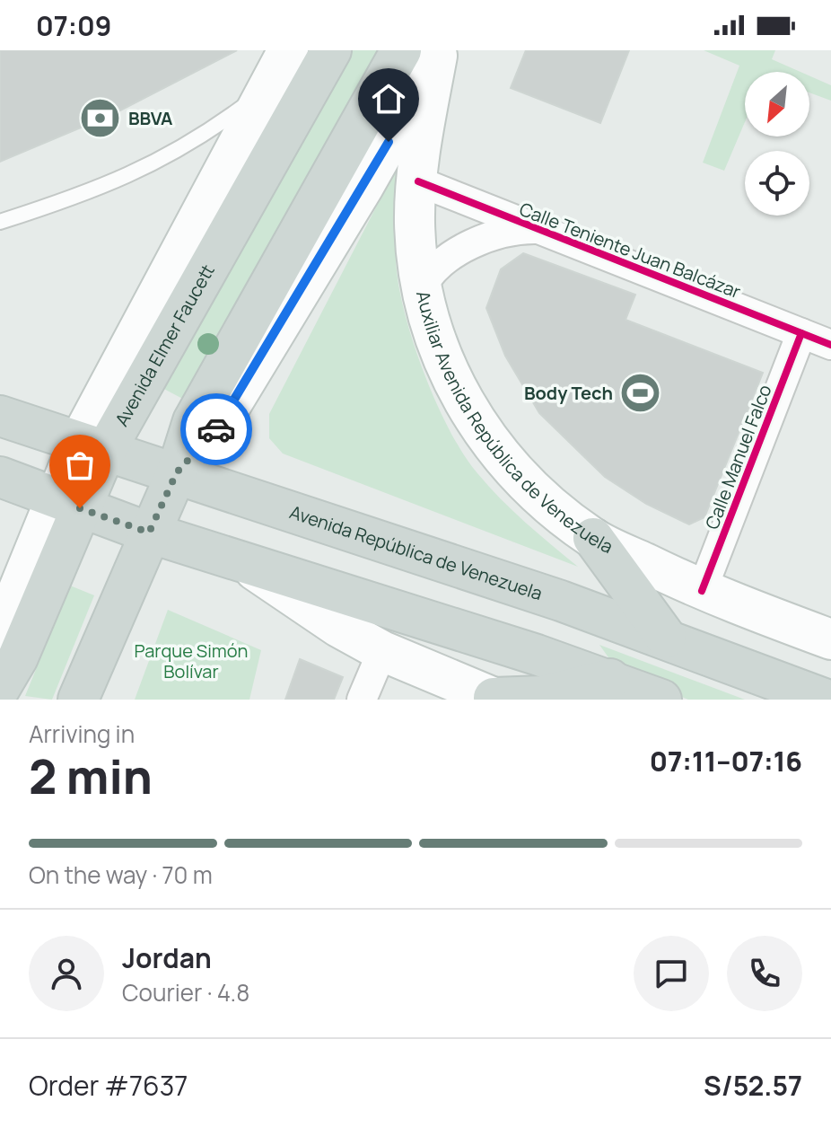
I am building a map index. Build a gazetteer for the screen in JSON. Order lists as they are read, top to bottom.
{
  "streets": {
    "main road": ["Avenida Elmer Faucett", "Auxiliar Avenida República de Venezuela", "Avenida República de Venezuela"],
    "street": ["Calle Teniente Juan Balcázar", "Calle Manuel Falco"]
  },
  "crossings": [
    ["Calle Teniente Juan Balcázar", "Auxiliar Avenida República de Venezuela"],
    ["Calle Teniente Juan Balcázar", "Calle Manuel Falco"],
    ["Avenida Elmer Faucett", "Avenida República de Venezuela"],
    ["Auxiliar Avenida República de Venezuela", "Calle Manuel Falco"]
  ],
  "parks": ["Parque Simón Bolívar"],
  "places": {
    "bank": ["BBVA"],
    "sports": ["Body Tech"]
  },
  "north": "bottom left",
  "page": {
    "status": "07:09",
    "heading": ["2 min", "Arriving in", "07:11–07:16"],
    "panel": [
      "Jordan",
      "Courier · 4.8",
      "Order #7637",
      "S/52.57"
    ],
    "bar": "On the way · 70 m"
  }
}
